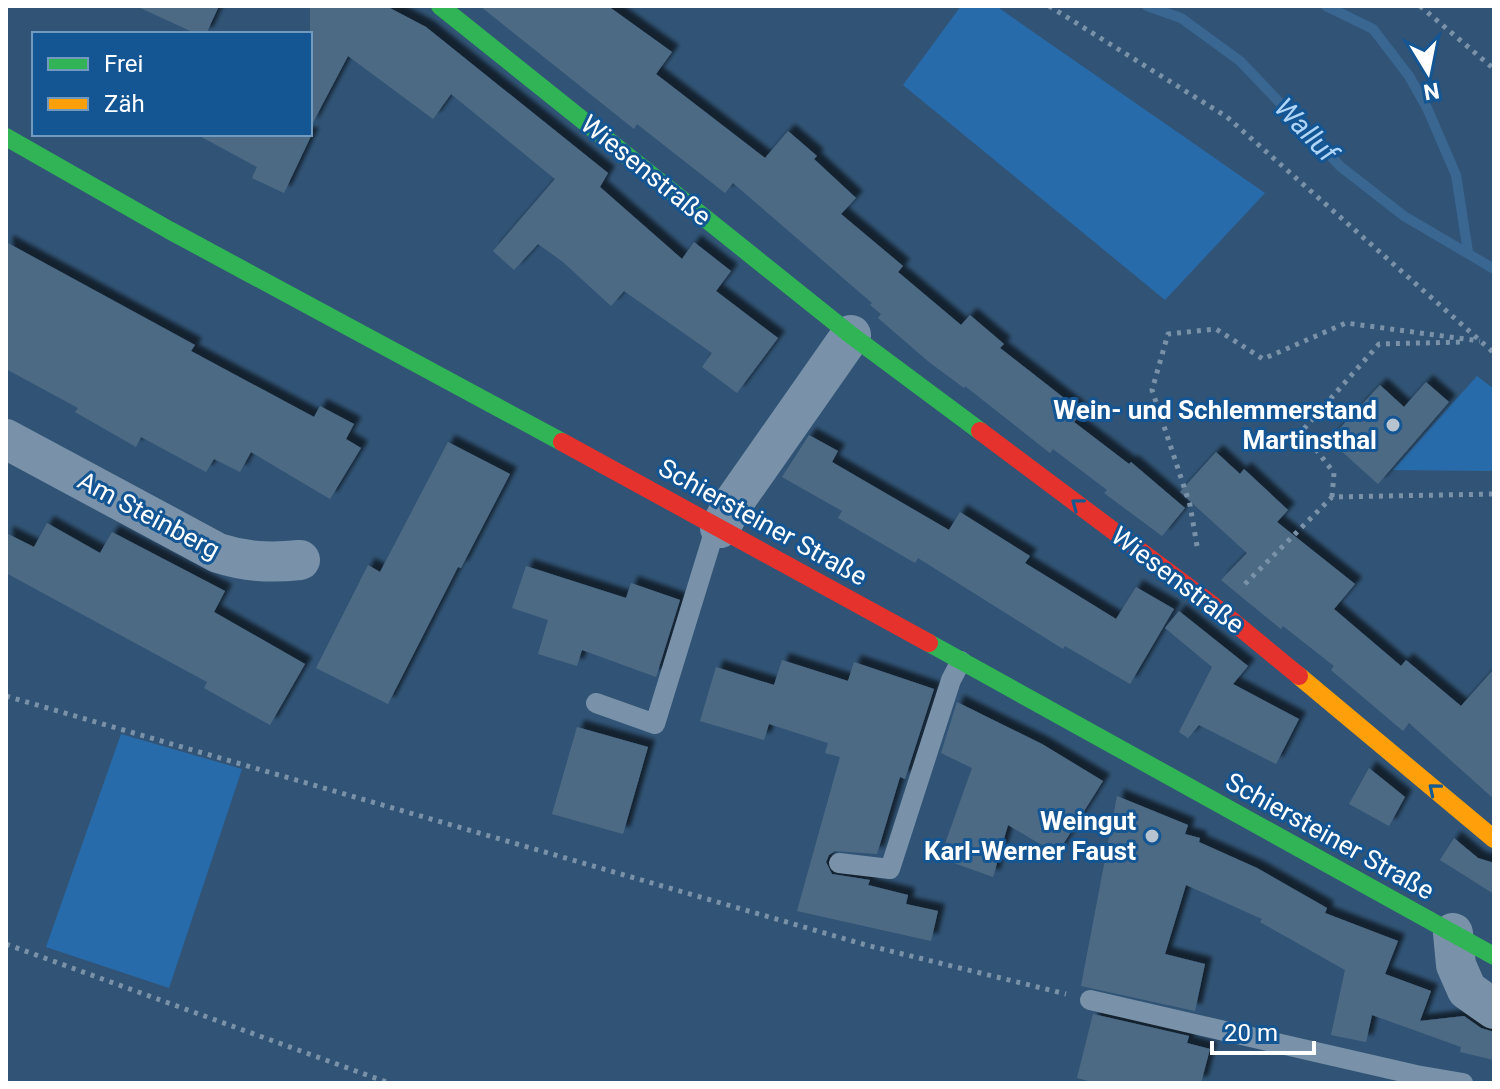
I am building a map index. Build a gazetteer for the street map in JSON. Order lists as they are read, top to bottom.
{
  "streets": {
    "main road": ["Wiesenstraße", "Schiersteiner Straße"],
    "street": ["Am Steinberg"]
  },
  "one_way": ["Wiesenstraße"],
  "water": ["Walluf"],
  "places": ["Wein- und Schlemmerstand Martinsthal", "Weingut Karl-Werner Faust"],
  "legend": ["Frei", "Zäh"],
  "scale_bar": "20 m",
  "north": "bottom"
}
